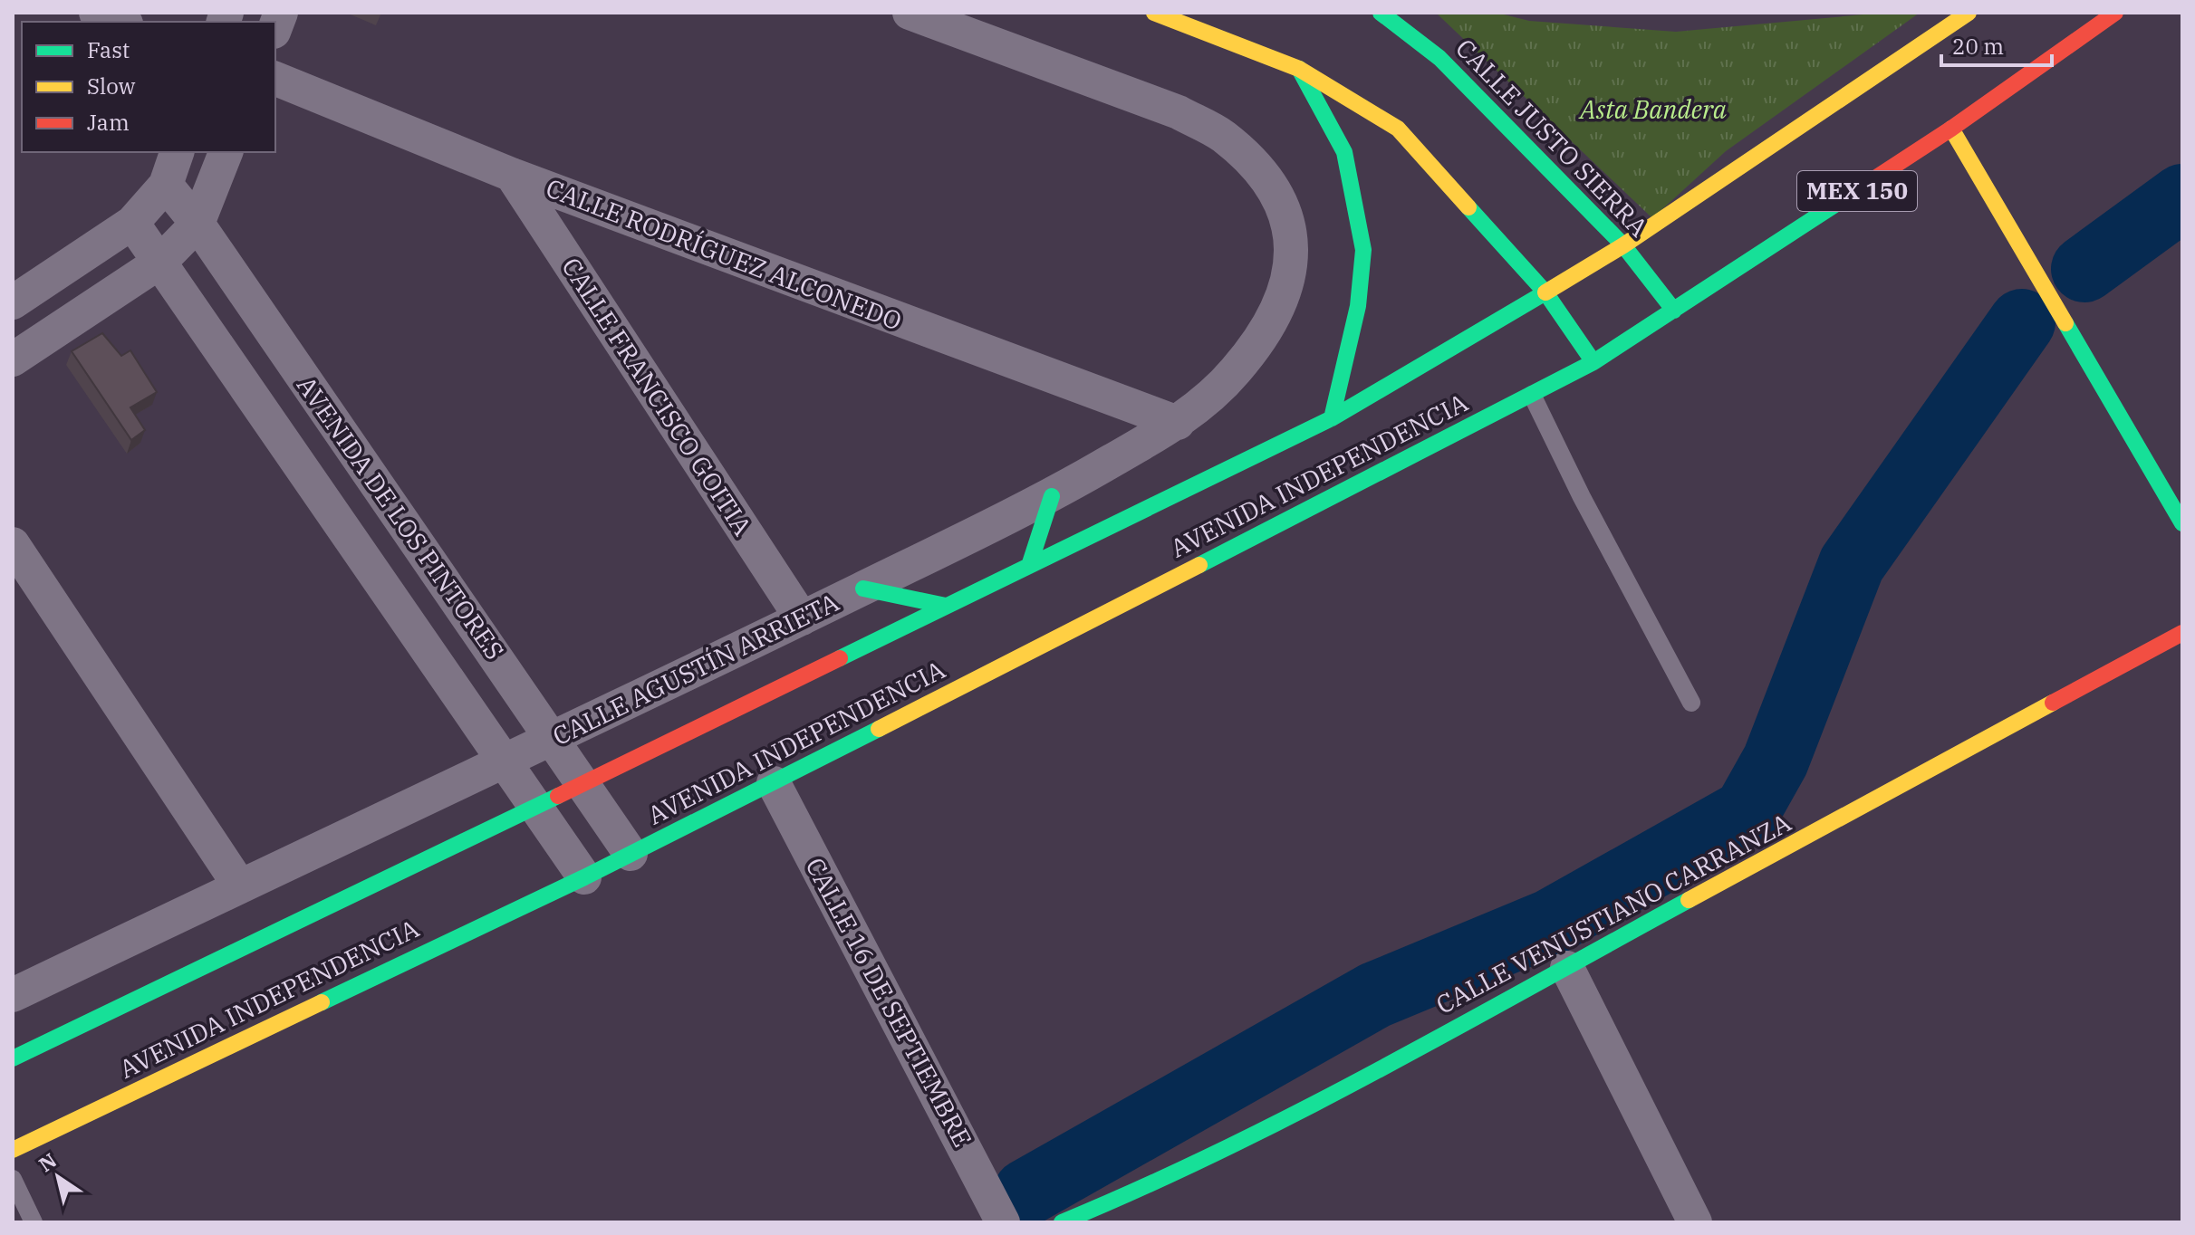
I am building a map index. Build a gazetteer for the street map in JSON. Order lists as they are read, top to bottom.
{
  "streets": {
    "main road": [
      "CALLE JUSTO SIERRA",
      "MEX 150",
      "AVENIDA INDEPENDENCIA",
      "CALLE VENUSTIANO CARRANZA"
    ],
    "street": [
      "CALLE RODRÍGUEZ ALCONEDO",
      "CALLE FRANCISCO GOITIA",
      "AVENIDA DE LOS PINTORES",
      "CALLE AGUSTÍN ARRIETA",
      "CALLE 16 DE SEPTIEMBRE"
    ]
  },
  "crossings": [
    ["CALLE JUSTO SIERRA", "MEX 150"],
    ["MEX 150", "AVENIDA INDEPENDENCIA"],
    ["CALLE RODRÍGUEZ ALCONEDO", "CALLE FRANCISCO GOITIA"],
    ["CALLE RODRÍGUEZ ALCONEDO", "CALLE AGUSTÍN ARRIETA"],
    ["CALLE FRANCISCO GOITIA", "CALLE AGUSTÍN ARRIETA"],
    ["AVENIDA INDEPENDENCIA", "AVENIDA DE LOS PINTORES"],
    ["AVENIDA INDEPENDENCIA", "CALLE 16 DE SEPTIEMBRE"],
    ["AVENIDA DE LOS PINTORES", "CALLE AGUSTÍN ARRIETA"]
  ],
  "parks": ["Asta Bandera"],
  "legend": ["Fast", "Slow", "Jam"],
  "scale_bar": "20 m",
  "north": "top left"
}
